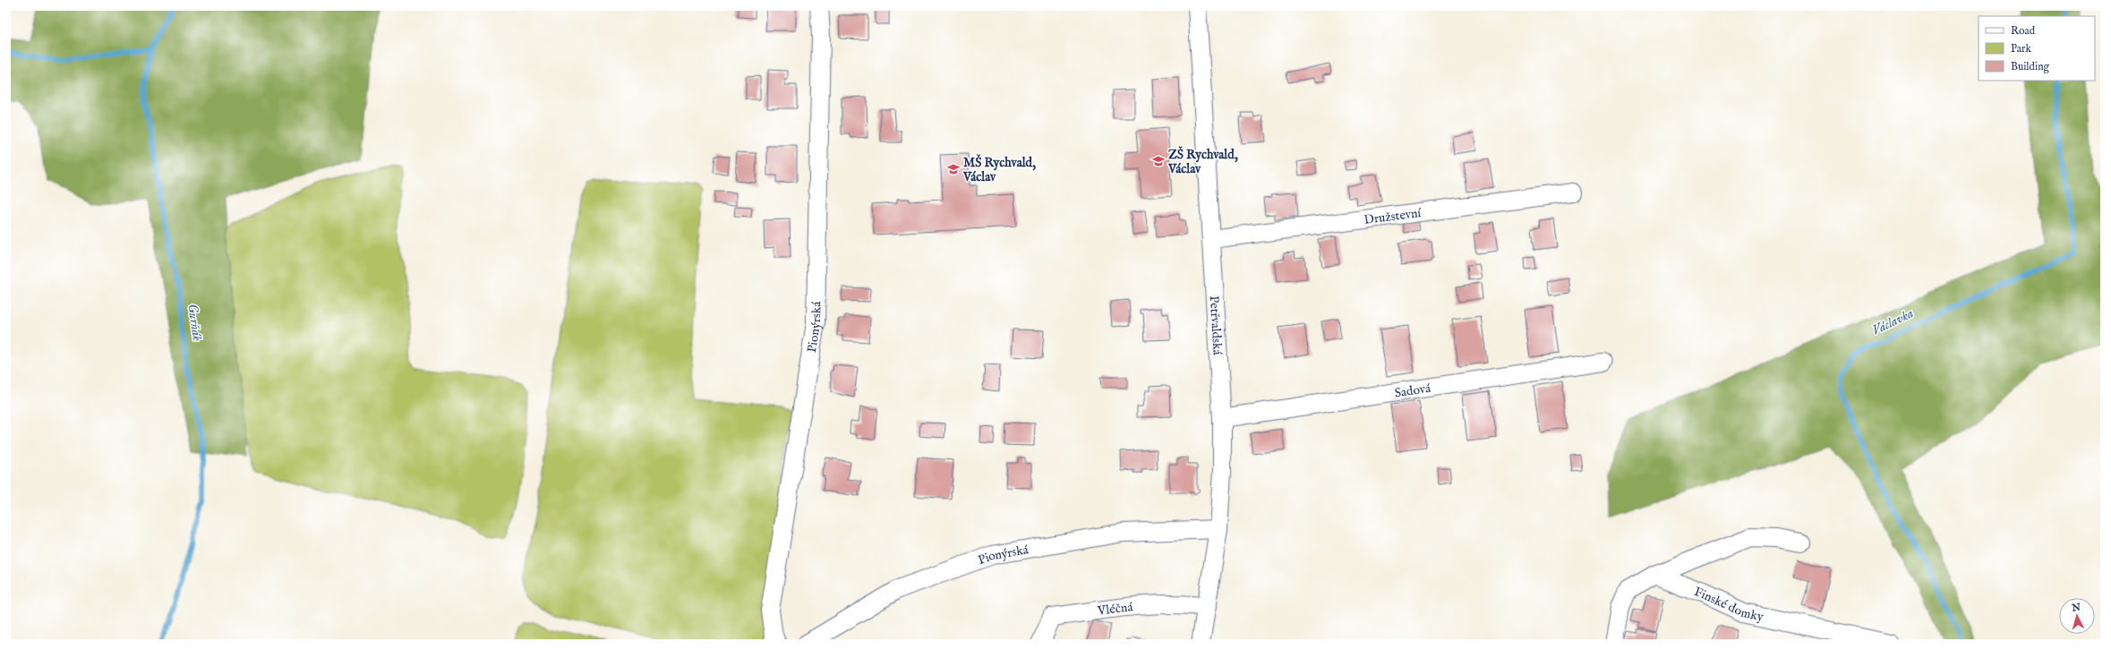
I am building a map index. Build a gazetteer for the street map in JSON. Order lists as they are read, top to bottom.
{
  "streets": {
    "street": [
      "Družstevní",
      "Petřvaldská",
      "Pionýrská",
      "Sadová",
      "Finské domky",
      "Vléčná"
    ]
  },
  "crossings": [
    ["Družstevní", "Petřvaldská"],
    ["Petřvaldská", "Pionýrská"],
    ["Petřvaldská", "Sadová"],
    ["Petřvaldská", "Vléčná"]
  ],
  "water": ["Václavka", "Gurňák"],
  "places": {
    "school or university": ["ZŠ Rychvald, Václav", "MŠ Rychvald, Václav"]
  },
  "legend": ["Road", "Park", "Building"],
  "north": "top"
}
